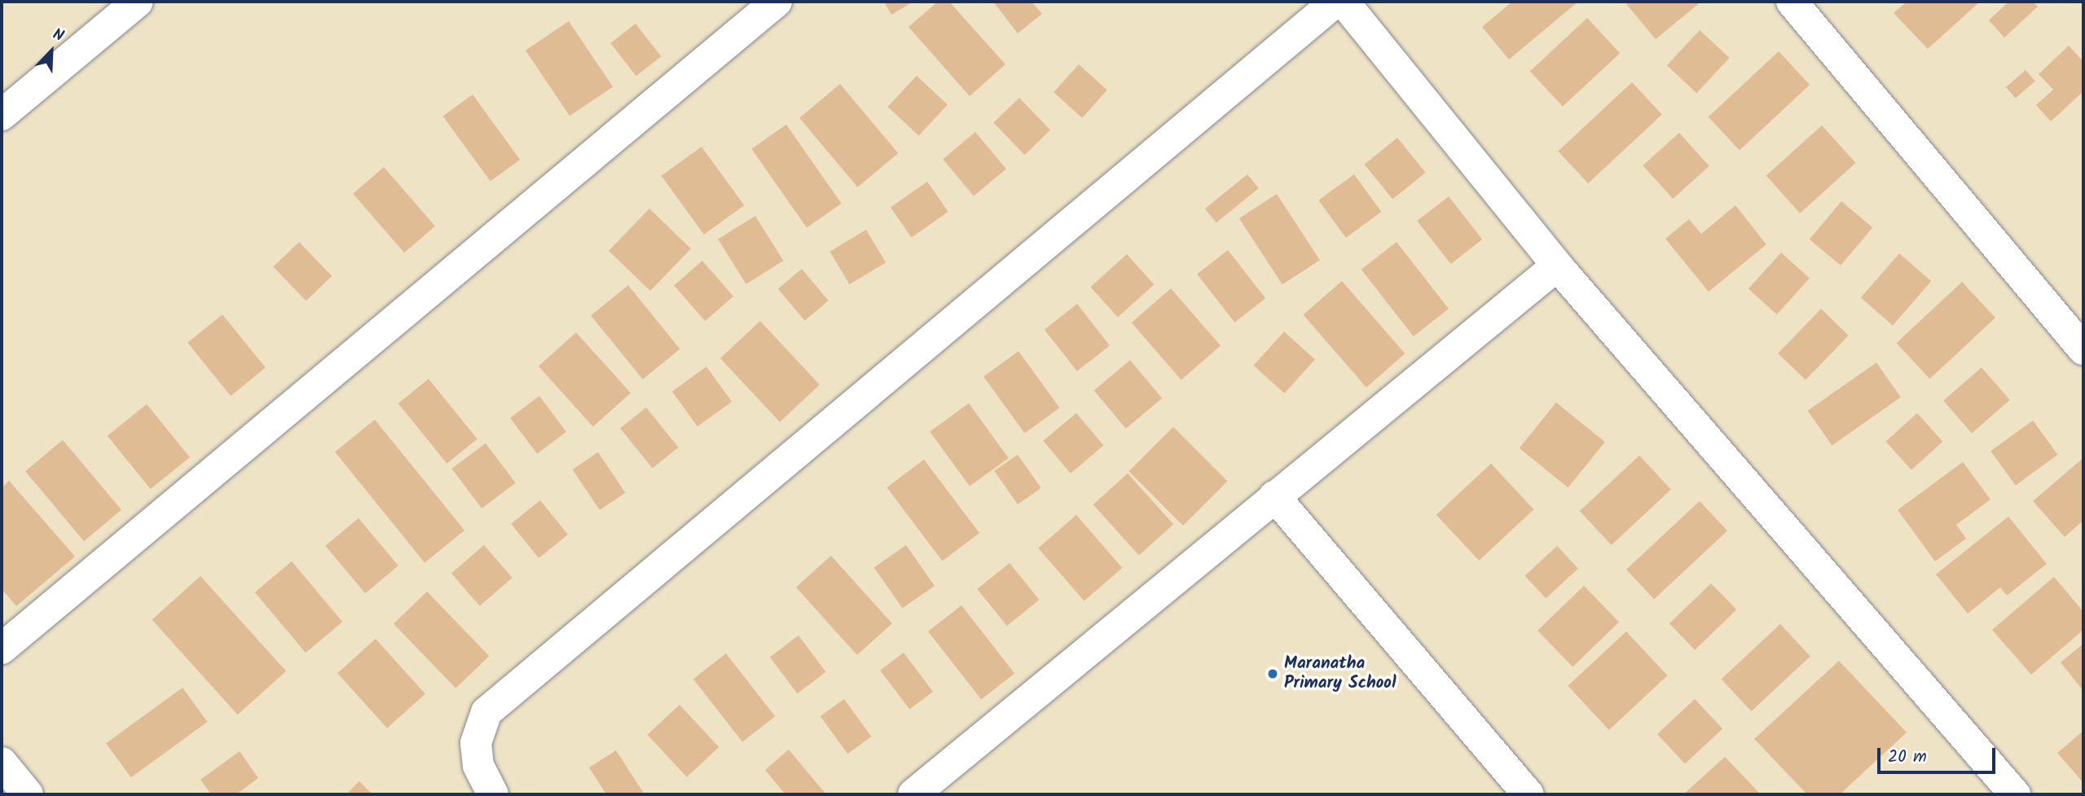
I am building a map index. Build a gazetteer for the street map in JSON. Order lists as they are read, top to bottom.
{
  "places": ["Maranatha Primary School"],
  "scale_bar": "20 m",
  "north": "top right"
}
